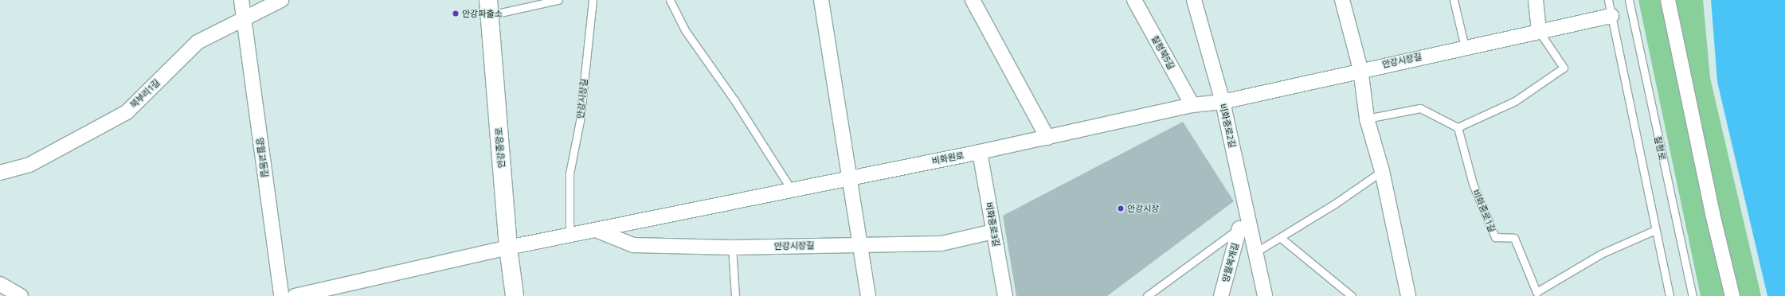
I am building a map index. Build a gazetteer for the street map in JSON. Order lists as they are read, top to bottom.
{
  "streets": {
    "main road": ["안강중앙로"],
    "street": [
      "칠평북5길",
      "안강시장길",
      "북부리1길",
      "비화중로2길",
      "양월교동길",
      "비화원로",
      "비화중로3길",
      "양월복개길"
    ],
    "lane": ["칠평로", "비화중로1길"]
  },
  "crossings": [
    ["칠평북5길", "안강시장길"],
    ["칠평북5길", "비화원로"],
    ["안강시장길", "비화중로2길"],
    ["안강시장길", "비화원로"],
    ["안강시장길", "비화중로3길"],
    ["북부리1길", "양월교동길"],
    ["비화중로2길", "양월복개길"],
    ["비화원로", "비화중로3길"]
  ],
  "places": ["안강파출소", "안강시장"]
}
